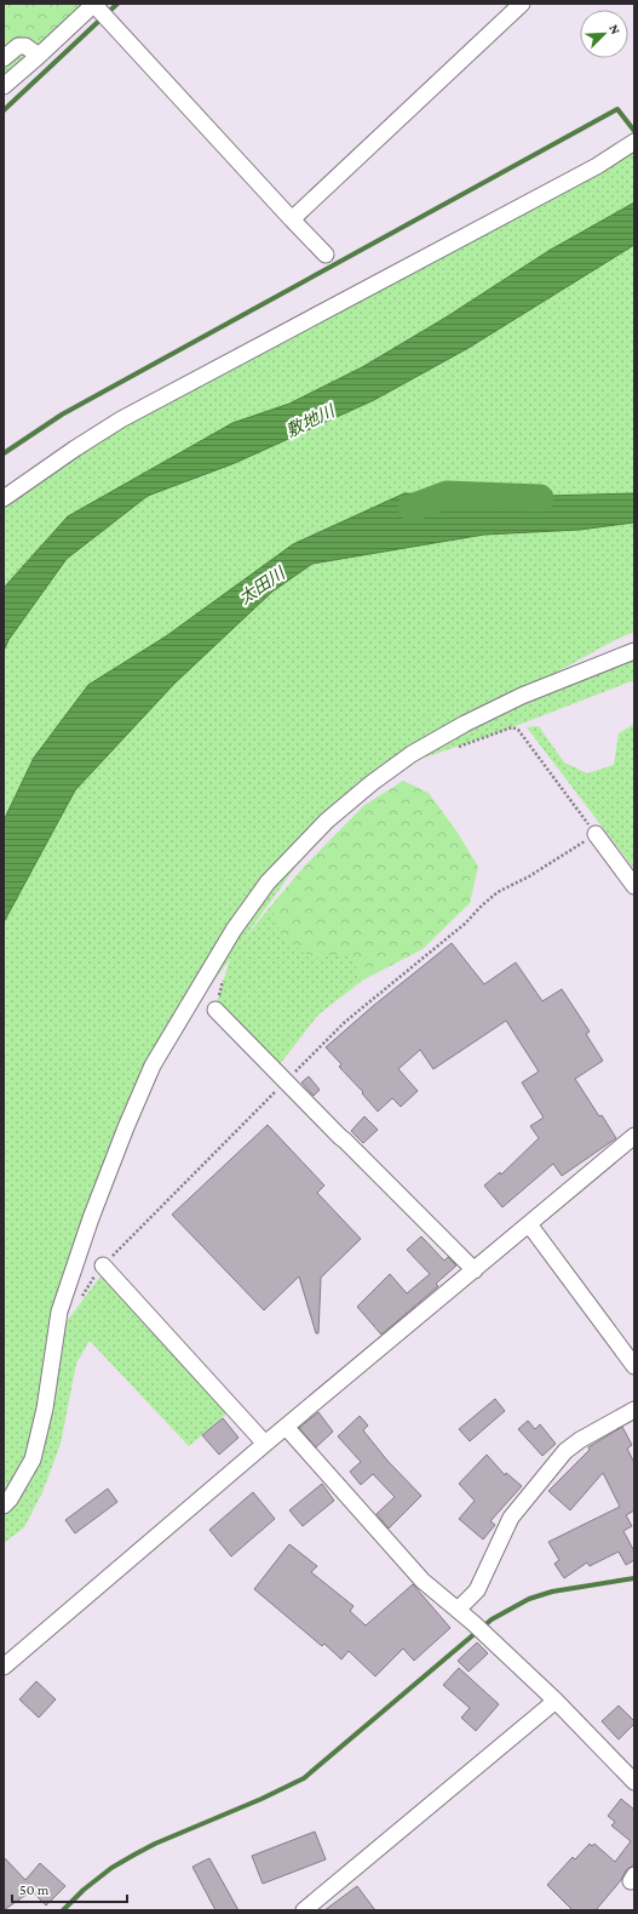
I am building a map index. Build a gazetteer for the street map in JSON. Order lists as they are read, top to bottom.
{
  "water": ["敷地川", "太田川"],
  "scale_bar": "50 m",
  "north": "top right"
}
